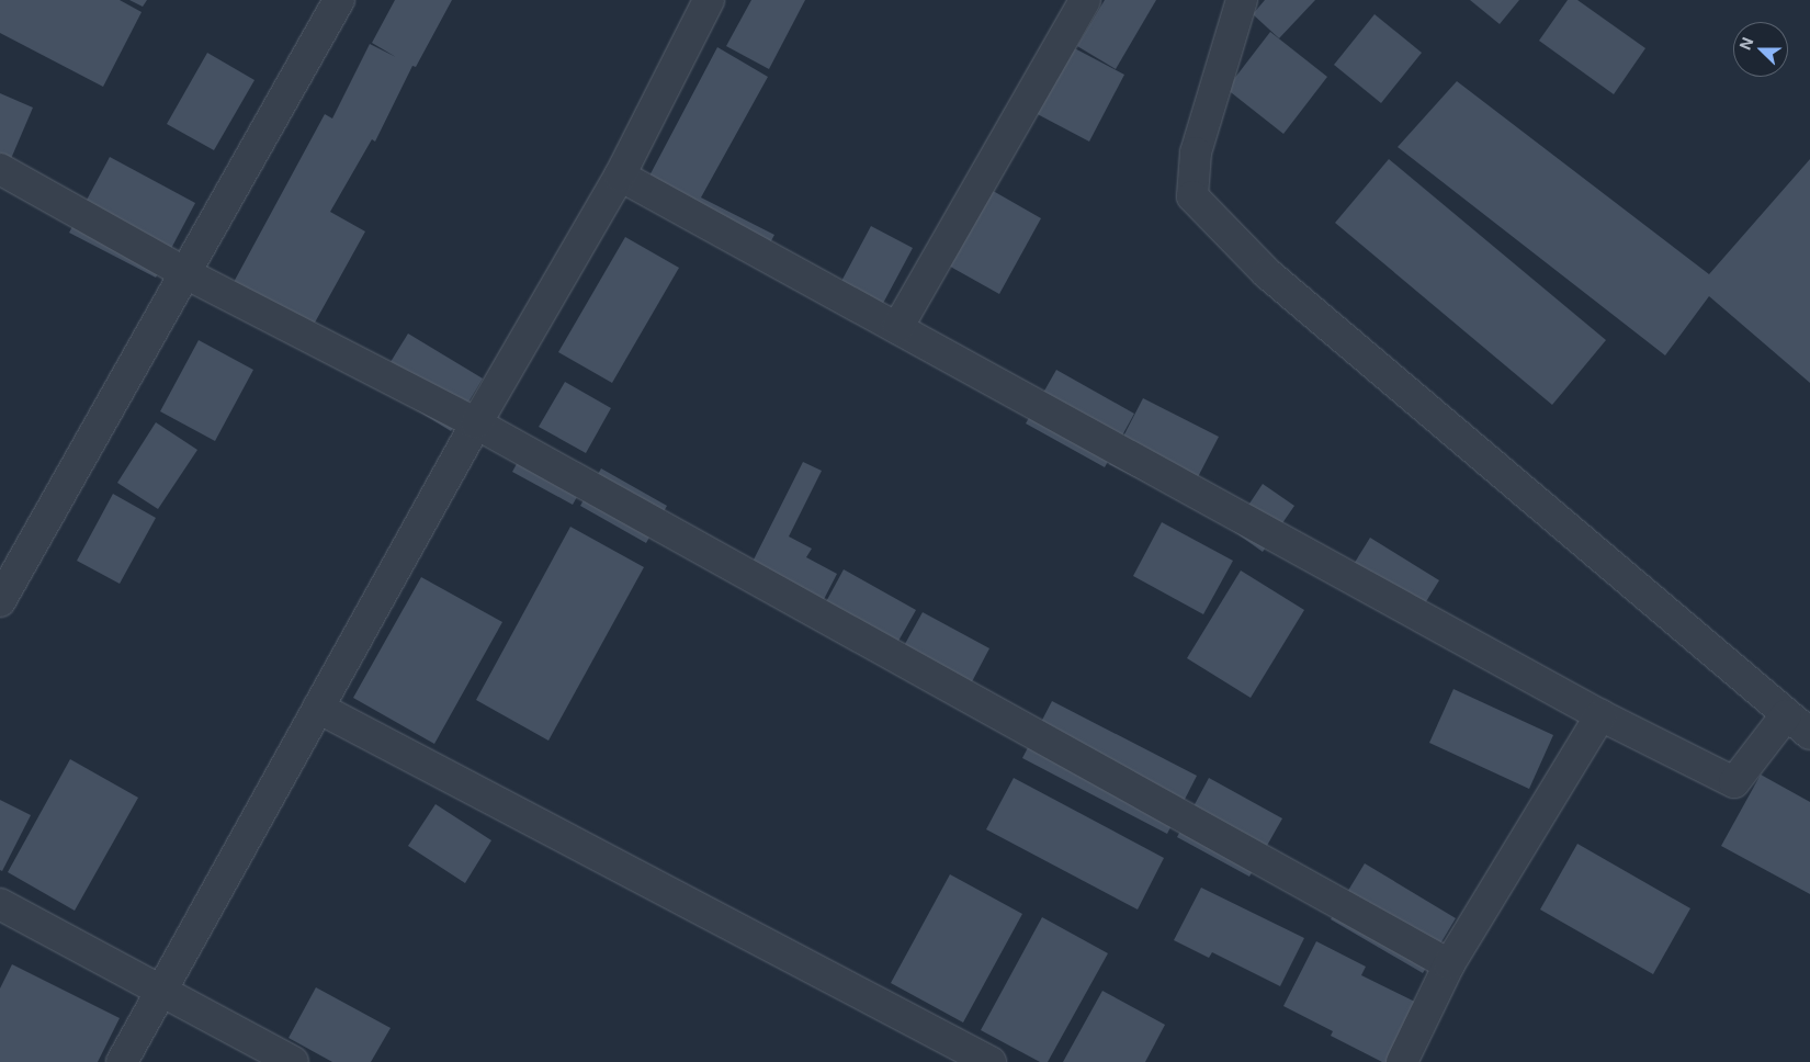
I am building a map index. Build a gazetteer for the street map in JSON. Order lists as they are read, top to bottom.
{
  "north": "left"
}
